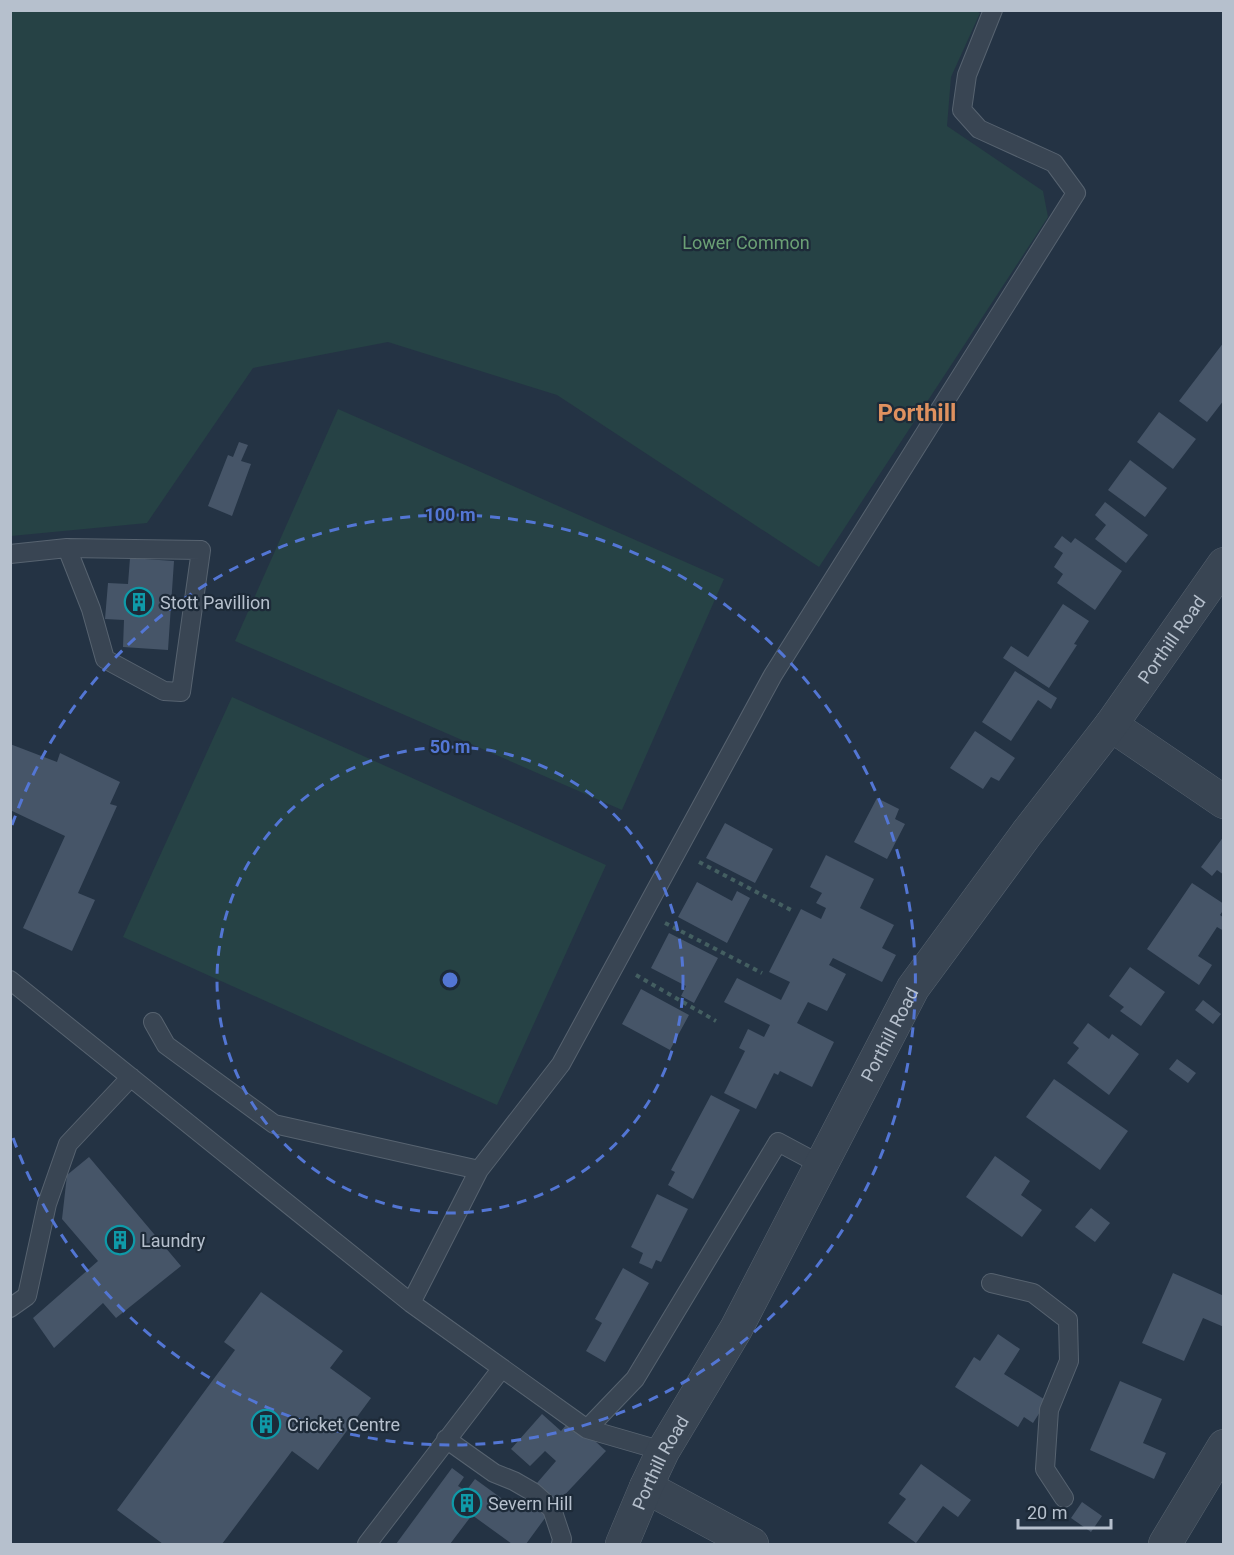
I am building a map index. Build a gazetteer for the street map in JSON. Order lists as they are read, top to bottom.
{
  "streets": {
    "street": ["Porthill Road"]
  },
  "districts": ["Porthill"],
  "parks": ["Lower Common"],
  "places": {
    "building": [
      "Stott Pavillion",
      "Laundry",
      "Cricket Centre",
      "Severn Hill"
    ]
  },
  "scale_bar": "20 m",
  "rings": ["100 m", "50 m"]
}
